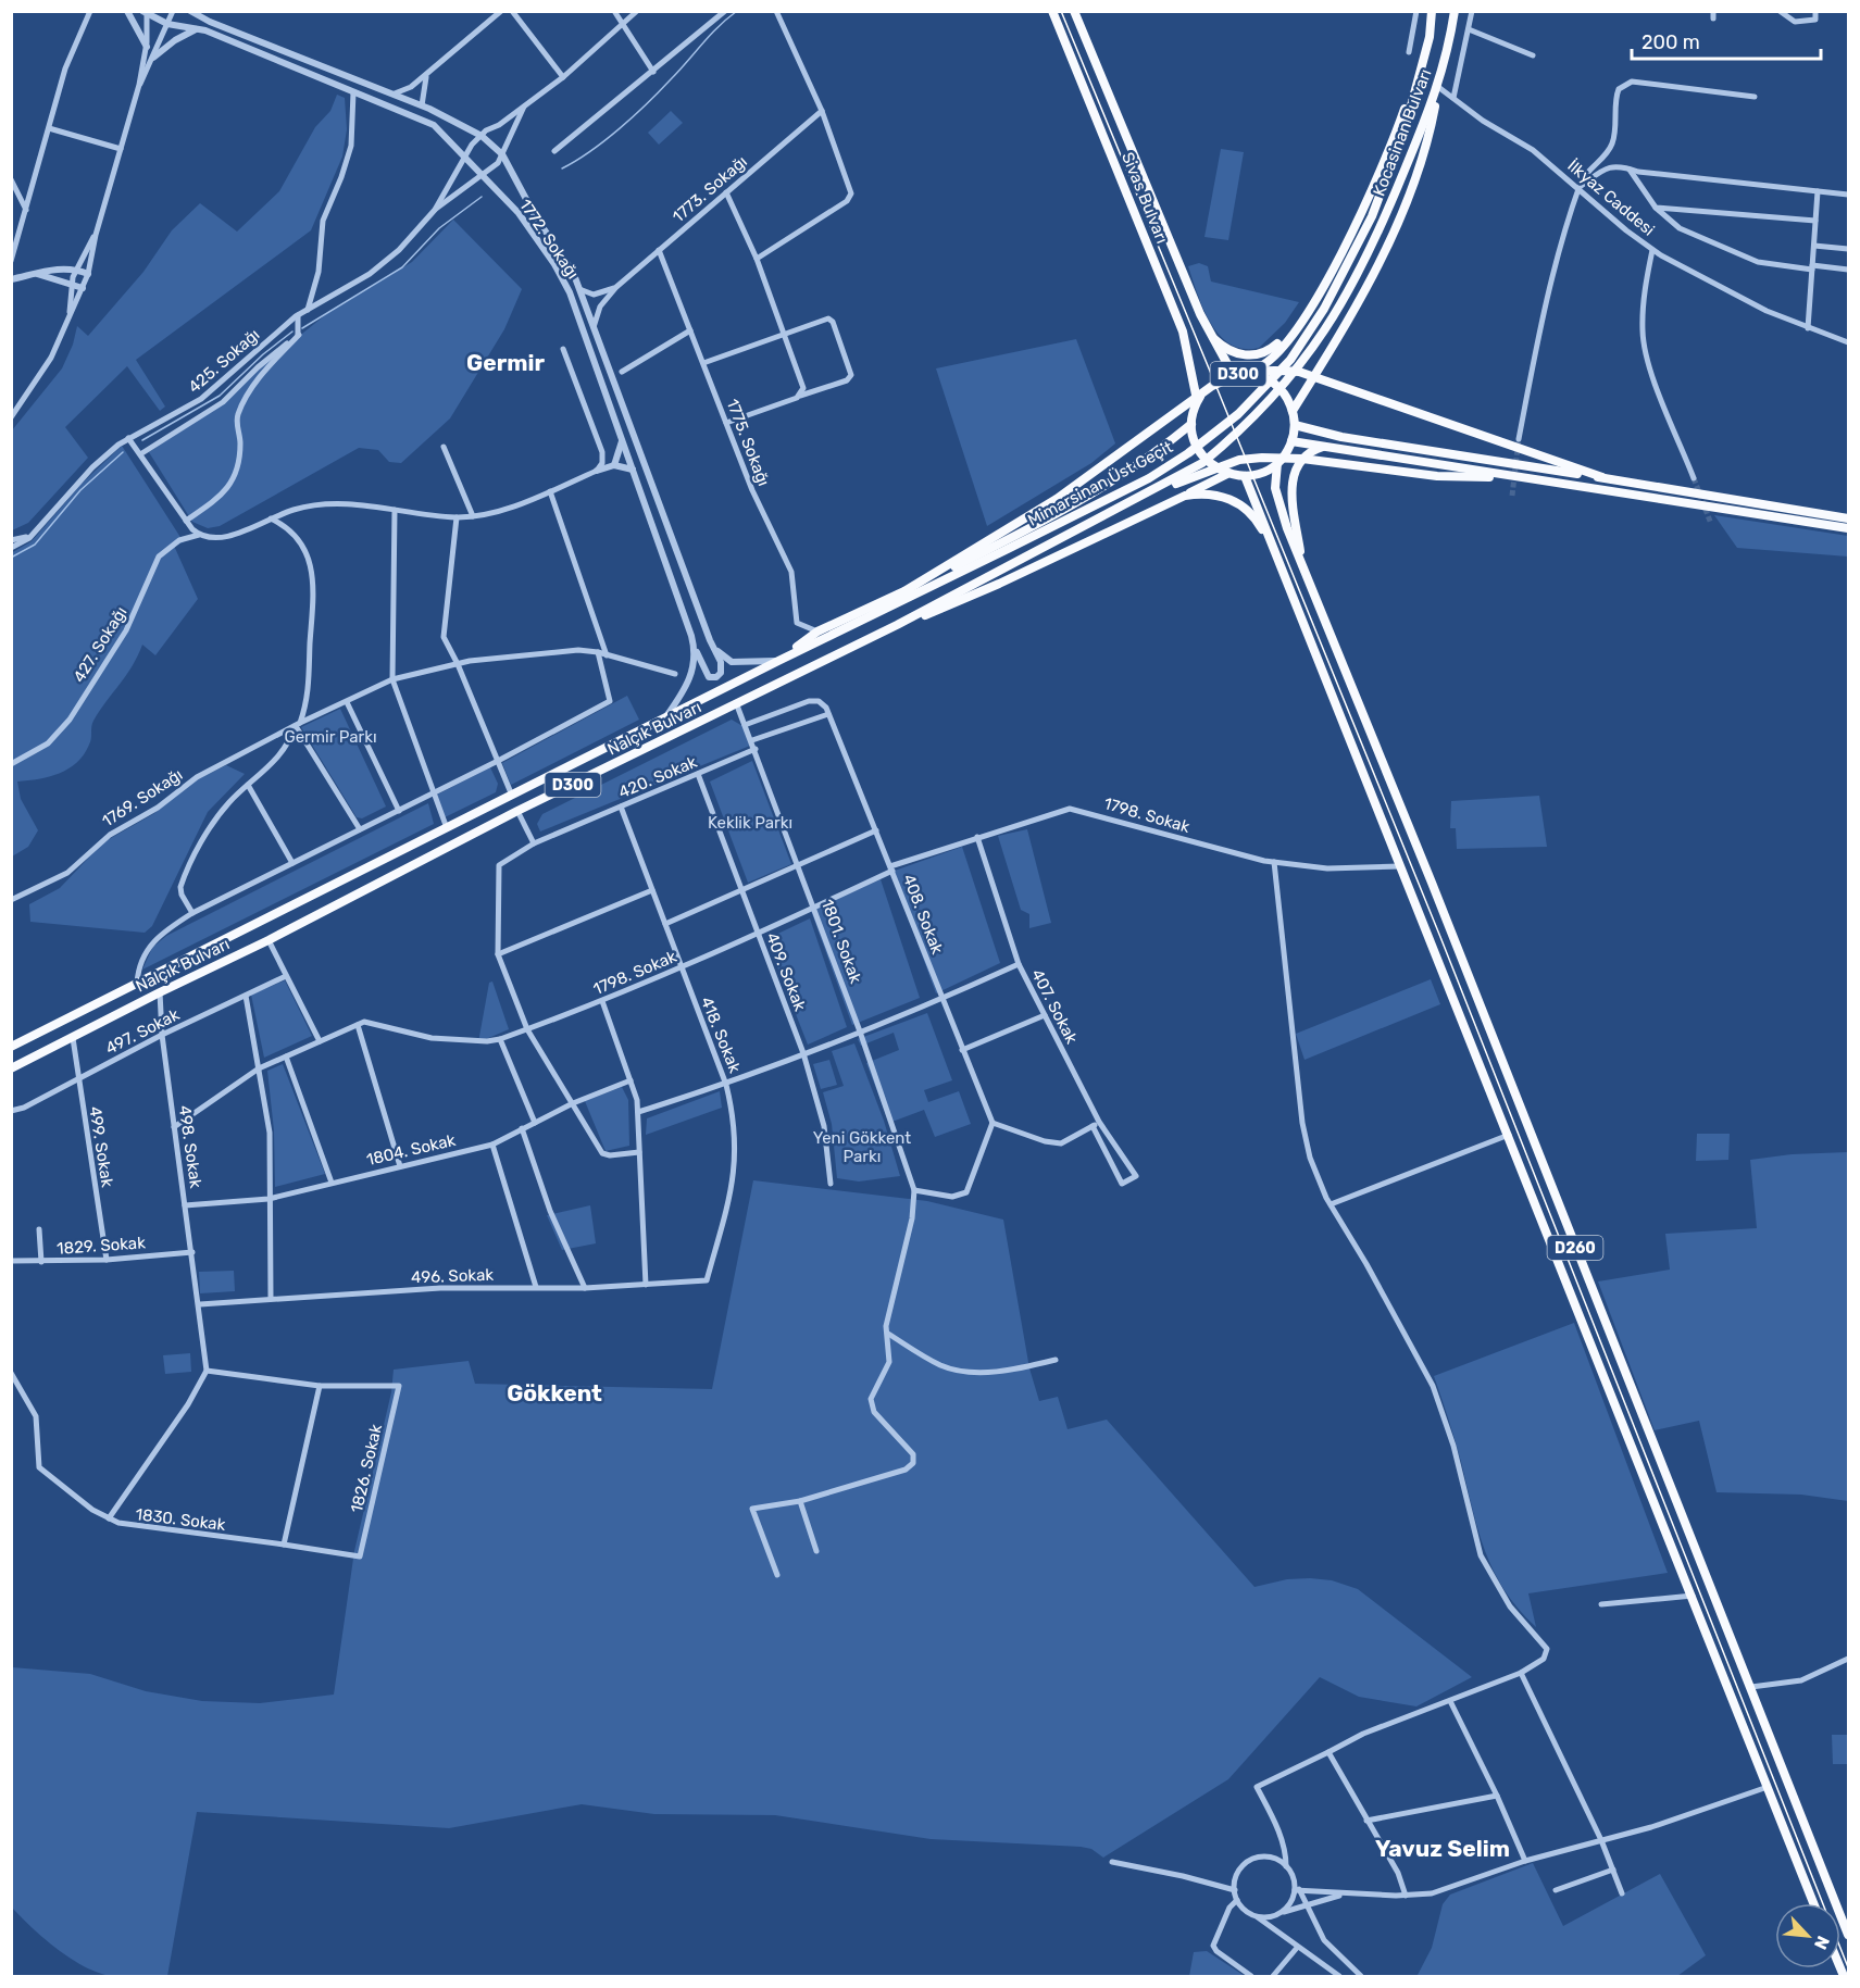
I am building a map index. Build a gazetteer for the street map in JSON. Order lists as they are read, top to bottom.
{
  "streets": {
    "highway": [
      "Kocasinan Bulvarı",
      "Sivas Bulvarı",
      "D300",
      "Mimarsinan Üst Geçit",
      "Nalçık Bulvarı",
      "D260"
    ],
    "street": [
      "1773. Sokağı",
      "İlkyaz Caddesi",
      "1772. Sokağı",
      "425. Sokağı",
      "1775. Sokağı",
      "427. Sokağı",
      "420. Sokak",
      "1769. Sokağı",
      "1798. Sokak",
      "408. Sokak",
      "1801. Sokak",
      "409. Sokak",
      "407. Sokak",
      "497. Sokak",
      "418. Sokak",
      "499. Sokak",
      "498. Sokak",
      "1804. Sokak",
      "1829. Sokak",
      "496. Sokak",
      "1826. Sokak",
      "1830. Sokak"
    ]
  },
  "crossings": [
    ["Kocasinan Bulvarı", "İlkyaz Caddesi"],
    ["Kocasinan Bulvarı", "Mimarsinan Üst Geçit"],
    ["1773. Sokağı", "1772. Sokağı"],
    ["1773. Sokağı", "1775. Sokağı"],
    ["Sivas Bulvarı", "D300"],
    ["1772. Sokağı", "425. Sokağı"],
    ["1772. Sokağı", "Nalçık Bulvarı"],
    ["D300", "Mimarsinan Üst Geçit"],
    ["D300", "Nalçık Bulvarı"],
    ["Mimarsinan Üst Geçit", "Nalçık Bulvarı"],
    ["Nalçık Bulvarı", "1801. Sokak"],
    ["Nalçık Bulvarı", "499. Sokak"],
    ["Nalçık Bulvarı", "498. Sokak"],
    ["420. Sokak", "1801. Sokak"],
    ["420. Sokak", "409. Sokak"],
    ["420. Sokak", "418. Sokak"],
    ["1798. Sokak", "408. Sokak"],
    ["1798. Sokak", "1801. Sokak"],
    ["1798. Sokak", "409. Sokak"],
    ["1798. Sokak", "407. Sokak"],
    ["1798. Sokak", "418. Sokak"],
    ["1798. Sokak", "D260"],
    ["497. Sokak", "499. Sokak"],
    ["497. Sokak", "498. Sokak"],
    ["418. Sokak", "496. Sokak"],
    ["499. Sokak", "1829. Sokak"],
    ["498. Sokak", "1804. Sokak"],
    ["498. Sokak", "1829. Sokak"],
    ["498. Sokak", "496. Sokak"],
    ["1826. Sokak", "1830. Sokak"]
  ],
  "districts": ["Germir", "Gökkent", "Yavuz Selim"],
  "parks": ["Germir Parkı", "Keklik Parkı", "Yeni Gökkent Parkı"],
  "scale_bar": "200 m",
  "north": "bottom right"
}
